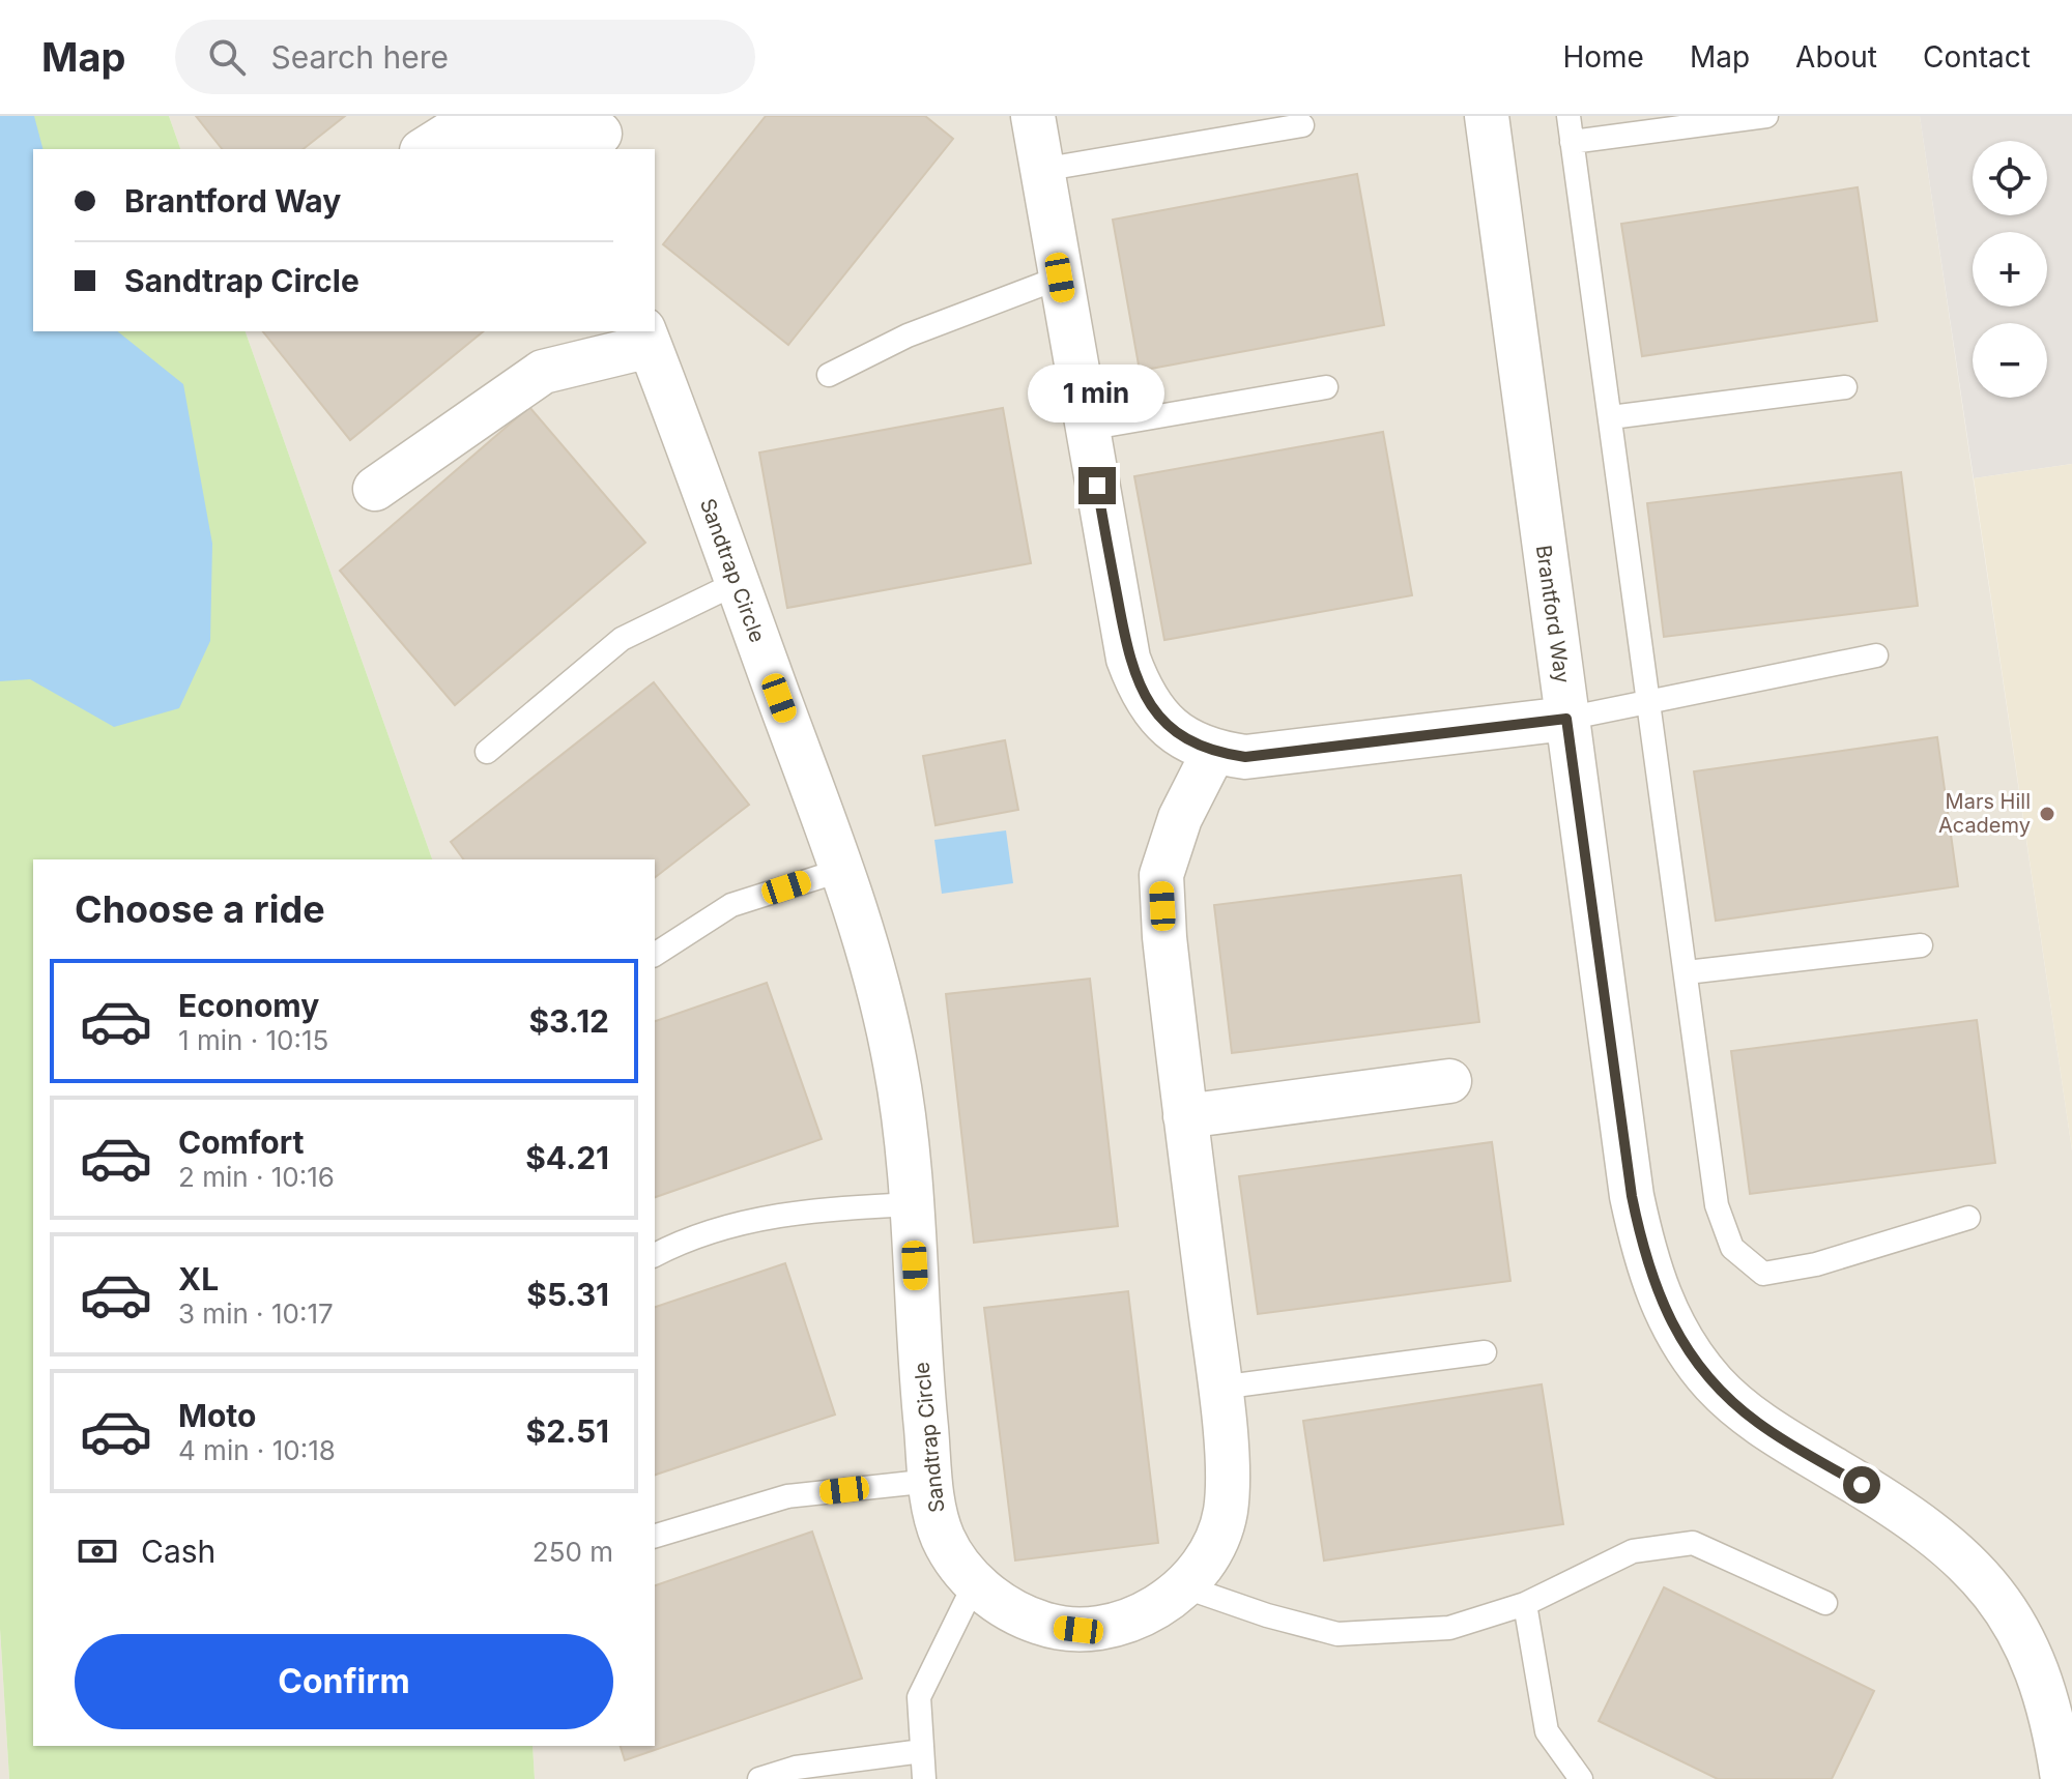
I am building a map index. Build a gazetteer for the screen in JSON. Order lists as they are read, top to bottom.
{
  "streets": {
    "street": ["Sandtrap Circle", "Brantford Way"]
  },
  "places": ["Mars Hill Academy"],
  "page": {
    "header": "Map",
    "search": "Search here",
    "nav": [
      "Home",
      "Map",
      "About",
      "Contact"
    ],
    "map_buttons": ["+", "−"],
    "banner": ["Brantford Way", "Sandtrap Circle"],
    "bubble": "1 min",
    "heading": "Choose a ride",
    "list": [
      {
        "name": "Economy",
        "note": "1 min · 10:15",
        "value": "$3.12"
      },
      {
        "name": "Comfort",
        "note": "2 min · 10:16",
        "value": "$4.21"
      },
      {
        "name": "XL",
        "note": "3 min · 10:17",
        "value": "$5.31"
      },
      {
        "name": "Moto",
        "note": "4 min · 10:18",
        "value": "$2.51"
      }
    ],
    "pay": ["Cash", "250 m"],
    "buttons": "Confirm"
  }
}
